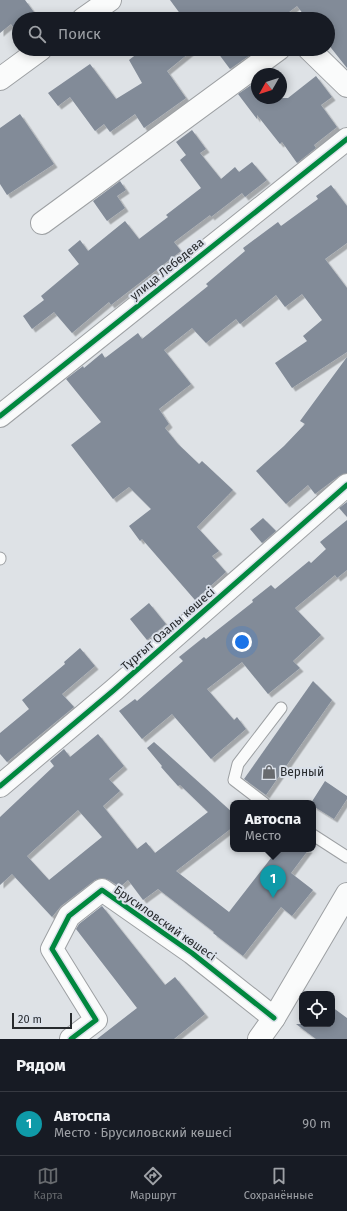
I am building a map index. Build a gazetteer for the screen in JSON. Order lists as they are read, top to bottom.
{
  "streets": {
    "street": ["улица Лебедева", "Тұрғыт Озалы көшесі", "Брусиловский көшесі"]
  },
  "places": {
    "shop": ["Верный"]
  },
  "scale_bar": "20 m",
  "north": "bottom left",
  "page": {
    "search": "Поиск",
    "popup": ["Автоспа", "Место"],
    "pins": "1",
    "scale": "20 m",
    "heading": "Рядом",
    "list": [
      {
        "mark": "1",
        "name": "Автоспа",
        "note": "Место · Брусиловский көшесі",
        "value": "90 m"
      }
    ],
    "nav": ["Карта", "Маршрут", "Сохранённые"]
  }
}
